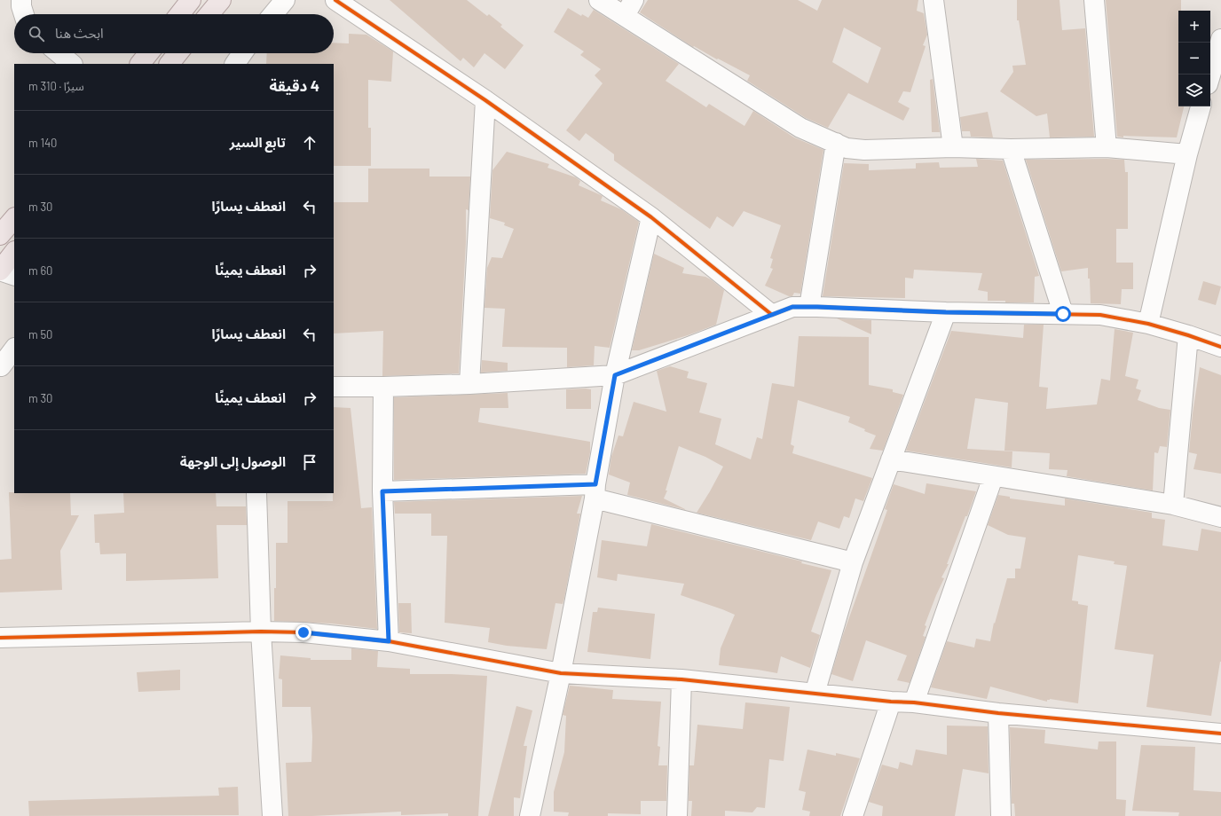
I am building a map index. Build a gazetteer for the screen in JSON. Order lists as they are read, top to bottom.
{
  "page": {
    "map_buttons": ["+", "−"],
    "search": "ابحث هنا",
    "heading": ["4 دقيقة", "سيرًا · 310 m"],
    "list": [
      ["تابع السير", "140 m"],
      ["انعطف يسارًا", "30 m"],
      ["انعطف يمينًا", "60 m"],
      ["انعطف يسارًا", "50 m"],
      ["انعطف يمينًا", "30 m"],
      "الوصول إلى الوجهة"
    ]
  }
}
